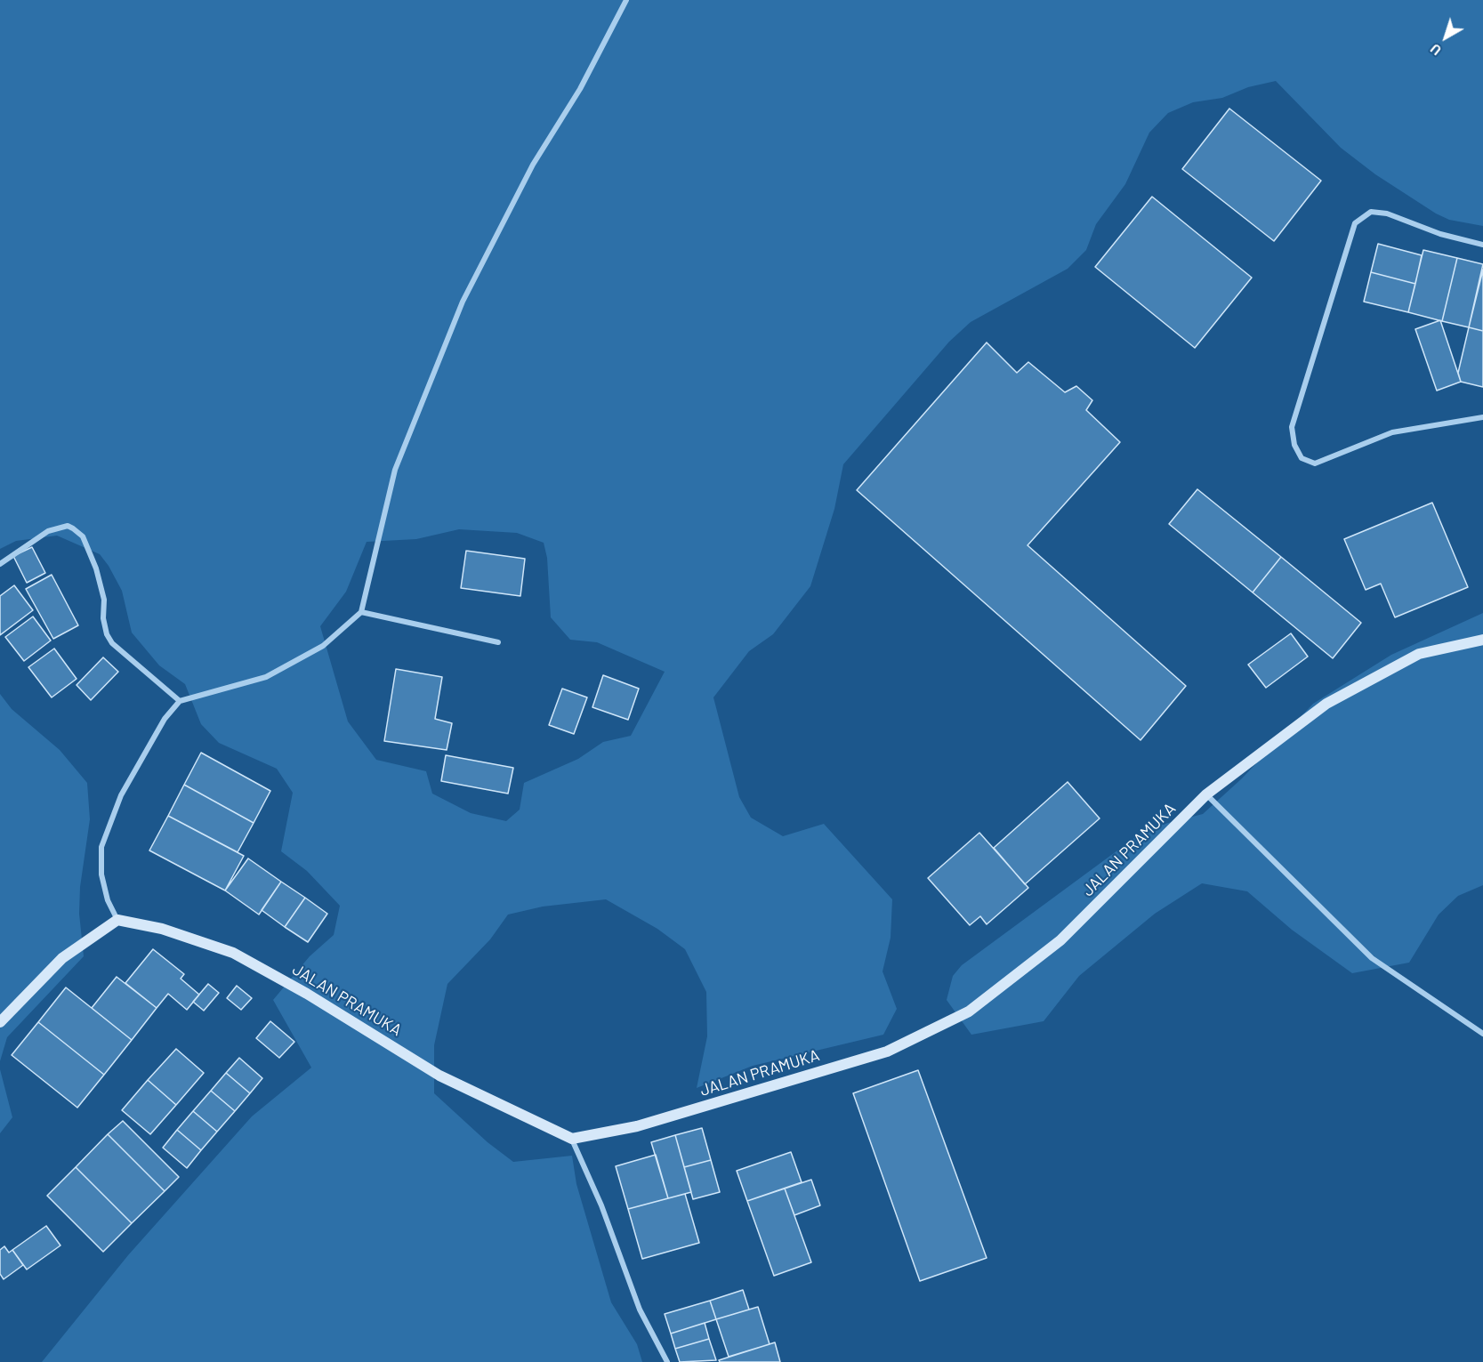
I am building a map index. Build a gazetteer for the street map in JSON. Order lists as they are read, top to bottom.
{
  "streets": {
    "main road": ["JALAN PRAMUKA"]
  },
  "north": "bottom left"
}
